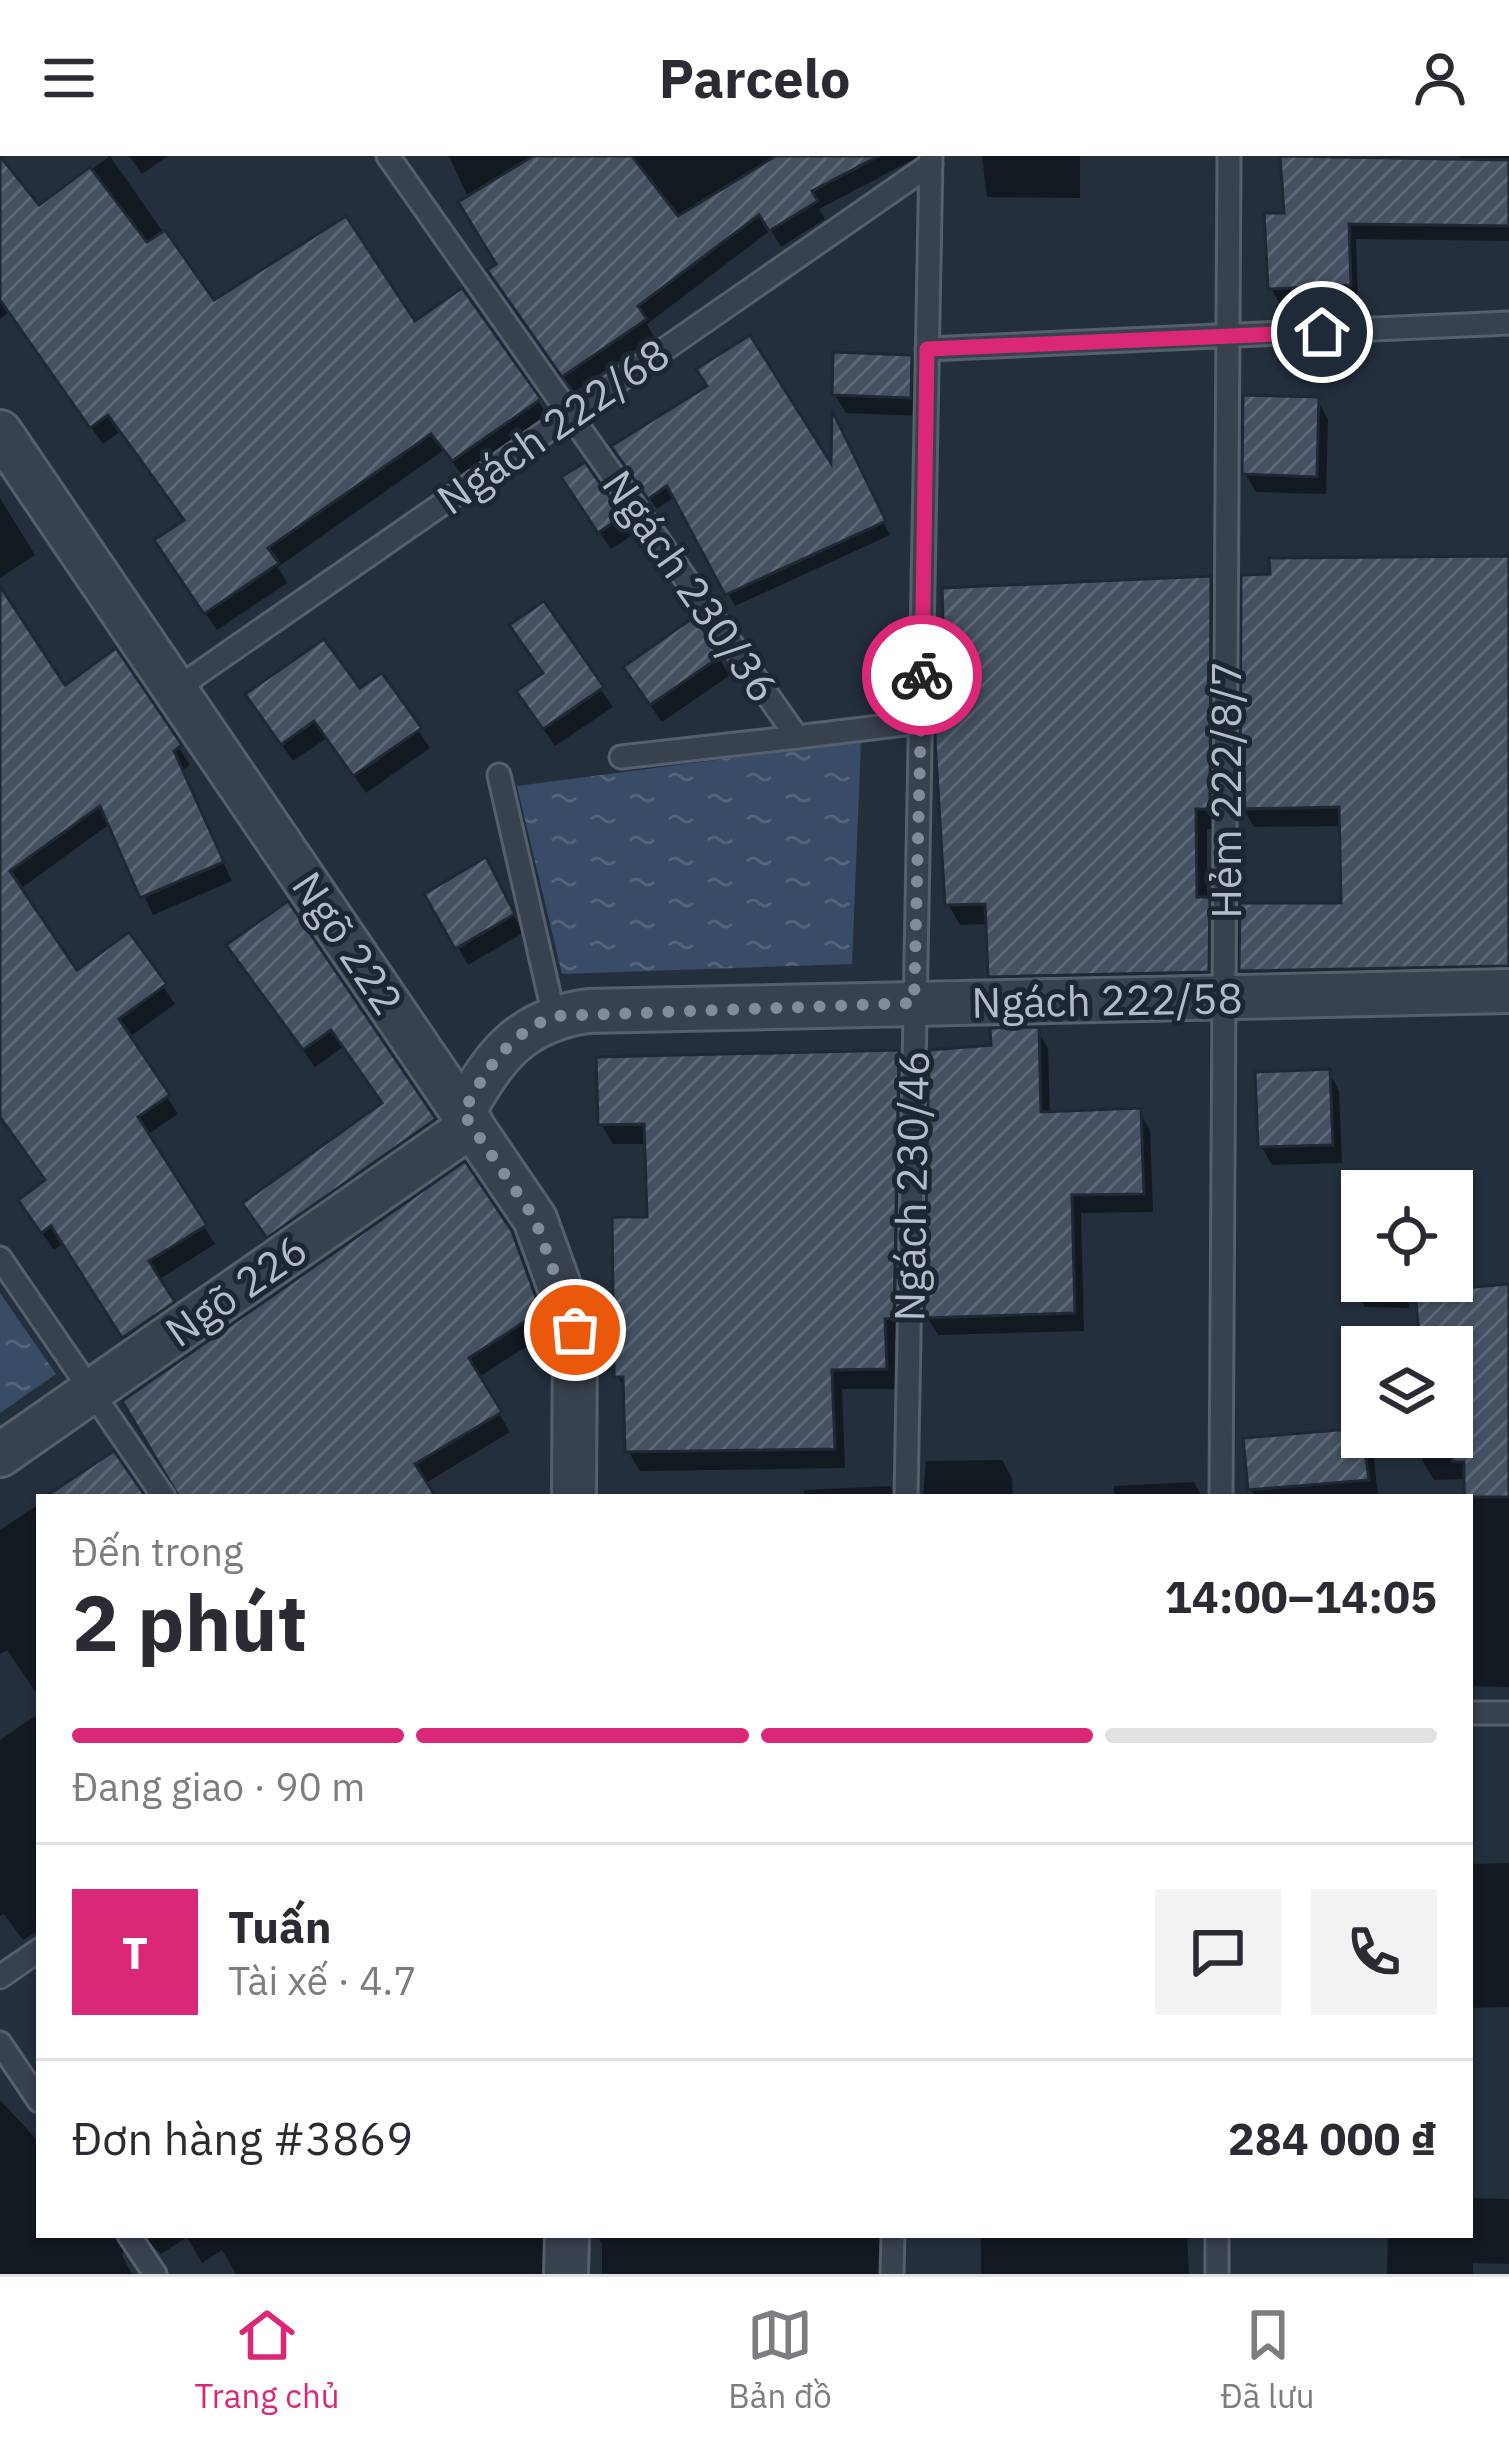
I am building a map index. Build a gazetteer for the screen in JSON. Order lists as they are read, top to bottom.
{
  "streets": {
    "street": ["Ngõ 222", "Ngách 222/58", "Ngõ 226"],
    "lane": [
      "Ngách 222/68",
      "Ngách 230/36",
      "Hẻm 222/8/7",
      "Ngách 230/46"
    ]
  },
  "crossings": [
    ["Ngách 222/68", "Ngách 230/36"],
    ["Ngách 222/68", "Ngõ 222"],
    ["Ngách 222/68", "Ngách 230/46"],
    ["Ngách 230/36", "Ngách 230/46"],
    ["Hẻm 222/8/7", "Ngách 222/58"],
    ["Ngõ 222", "Ngõ 226"],
    ["Ngách 222/58", "Ngách 230/46"]
  ],
  "page": {
    "header": "Parcelo",
    "heading": ["2 phút", "Đến trong", "14:00–14:05"],
    "panel": [
      "Tuấn",
      "Tài xế · 4.7",
      "Đơn hàng #3869",
      "284 000 ₫"
    ],
    "bar": "Đang giao · 90 m",
    "round": "T",
    "tabs": ["Trang chủ", "Bản đồ", "Đã lưu"]
  }
}
